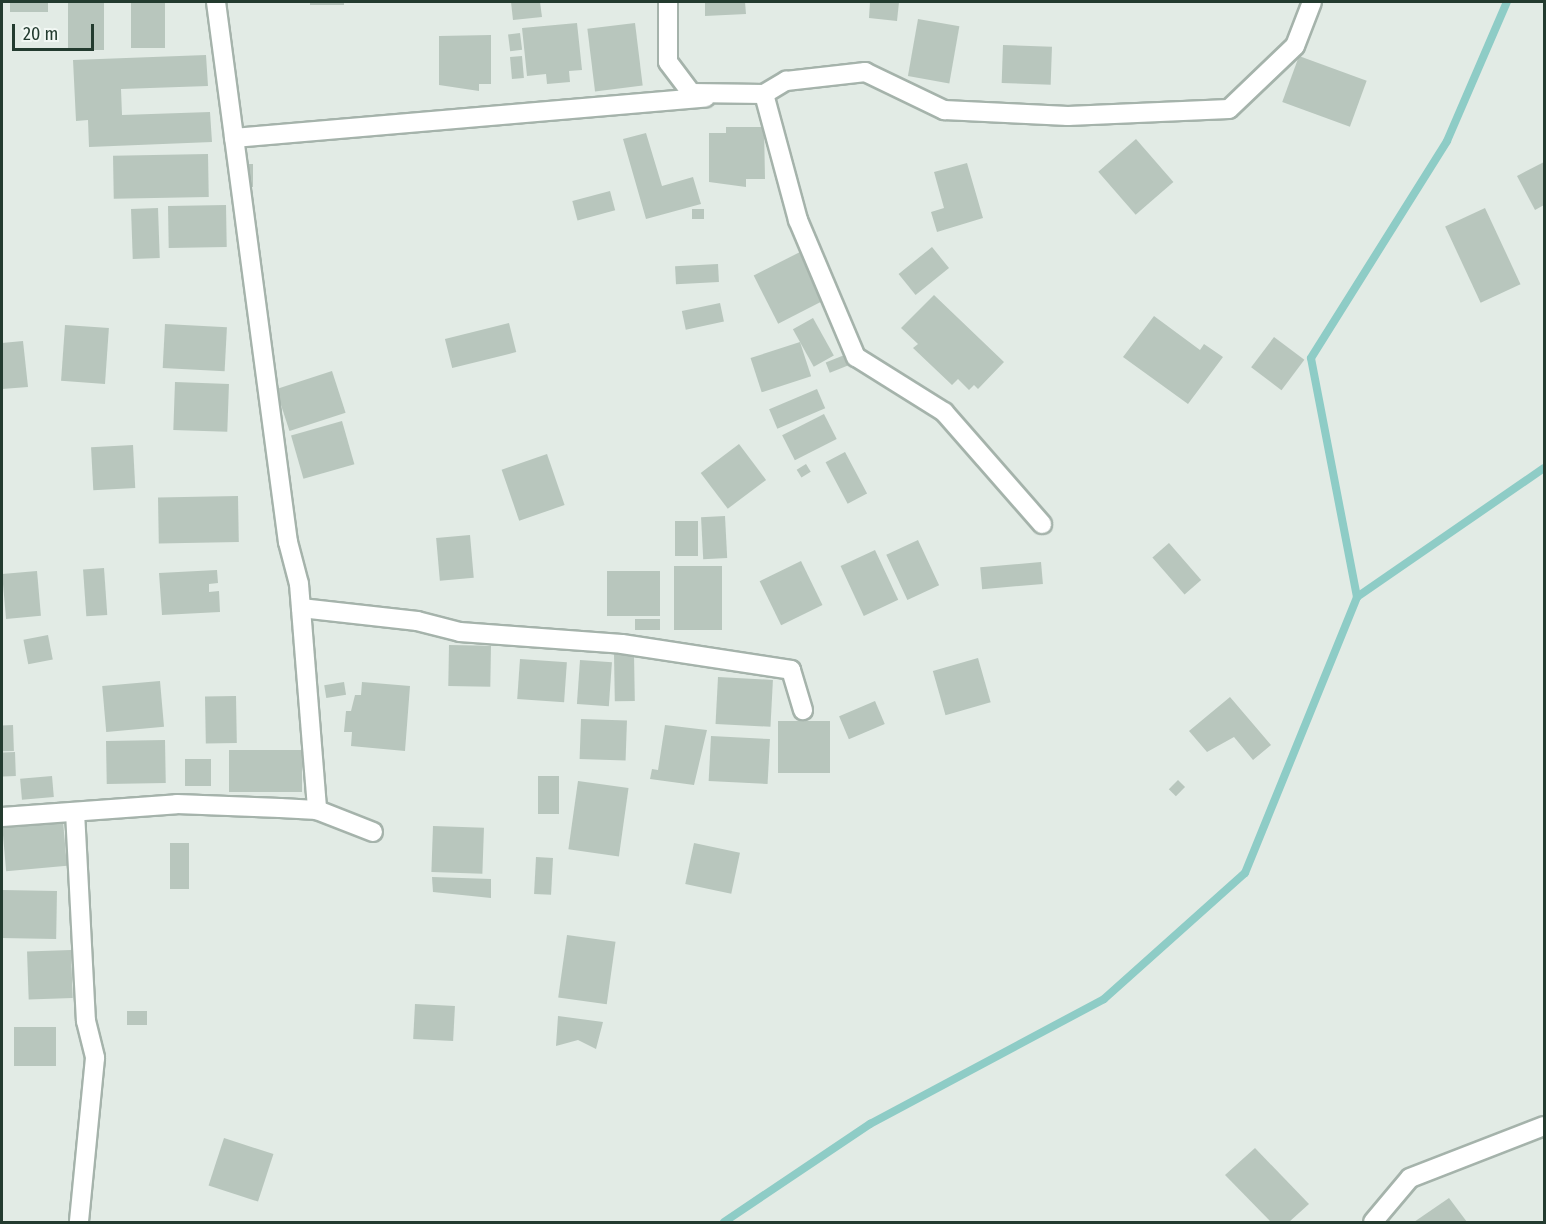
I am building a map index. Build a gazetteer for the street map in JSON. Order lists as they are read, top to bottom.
{
  "scale_bar": "20 m"
}
